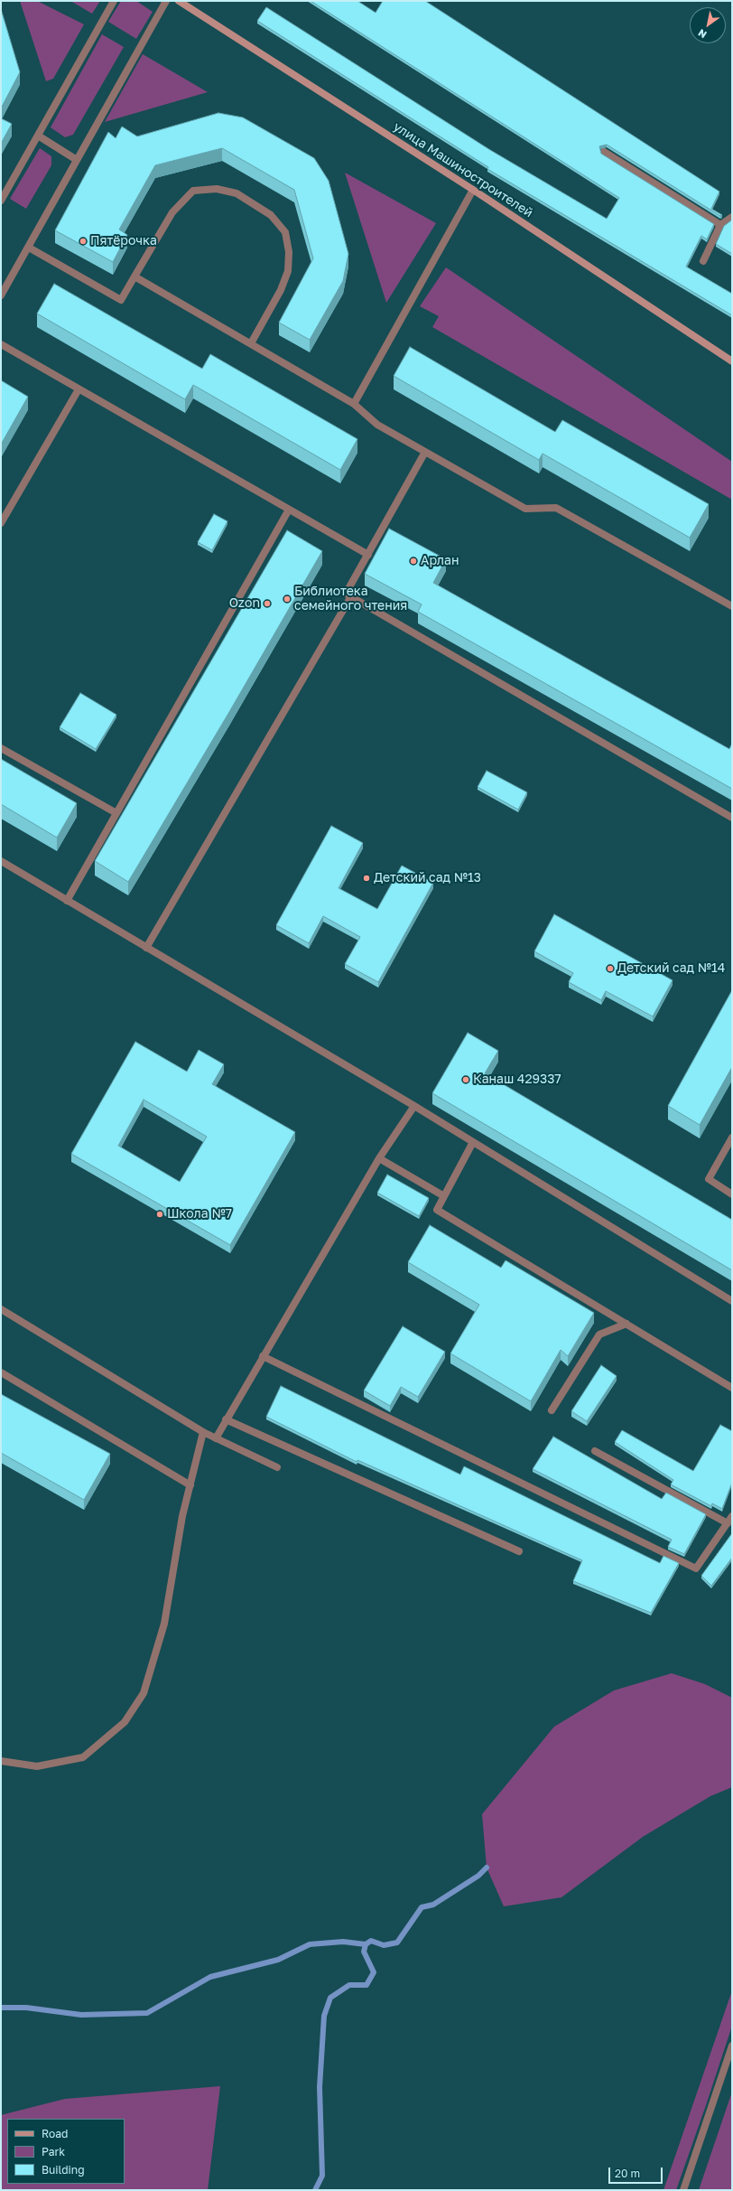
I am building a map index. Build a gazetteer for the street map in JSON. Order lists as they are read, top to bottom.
{
  "streets": {
    "main road": ["улица Машиностроителей"]
  },
  "places": [
    "Пятёрочка",
    "Арлан",
    "Библиотека семейного чтения",
    "Ozon",
    "Детский сад №13",
    "Детский сад №14",
    "Канаш 429337",
    "Школа №7"
  ],
  "legend": ["Road", "Park", "Building"],
  "scale_bar": "20 m",
  "north": "bottom left"
}
